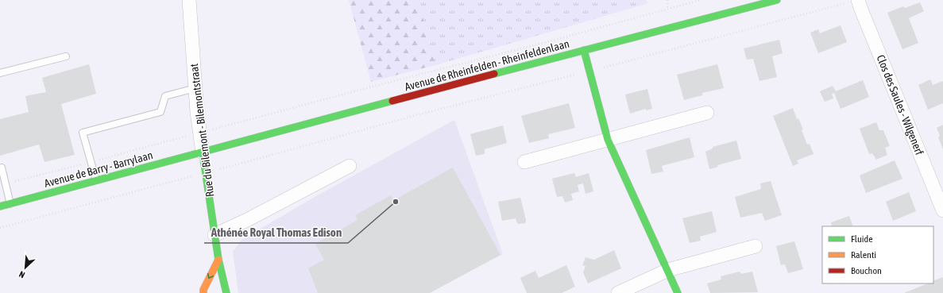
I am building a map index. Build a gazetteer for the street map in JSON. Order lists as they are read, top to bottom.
{
  "streets": {
    "main road": ["Avenue de Rheinfelden - Rheinfeldenlaan", "Rue du Bilemont - Bilemontstraat", "Avenue de Barry - Barrylaan"],
    "street": ["Clos des Saules - Wilgenerf"]
  },
  "crossings": [
    ["Avenue de Rheinfelden - Rheinfeldenlaan", "Rue du Bilemont - Bilemontstraat"],
    ["Avenue de Rheinfelden - Rheinfeldenlaan", "Avenue de Barry - Barrylaan"],
    ["Rue du Bilemont - Bilemontstraat", "Avenue de Barry - Barrylaan"]
  ],
  "places": ["Athénée Royal Thomas Edison"],
  "legend": ["Fluide", "Ralenti", "Bouchon"],
  "north": "bottom left"
}
